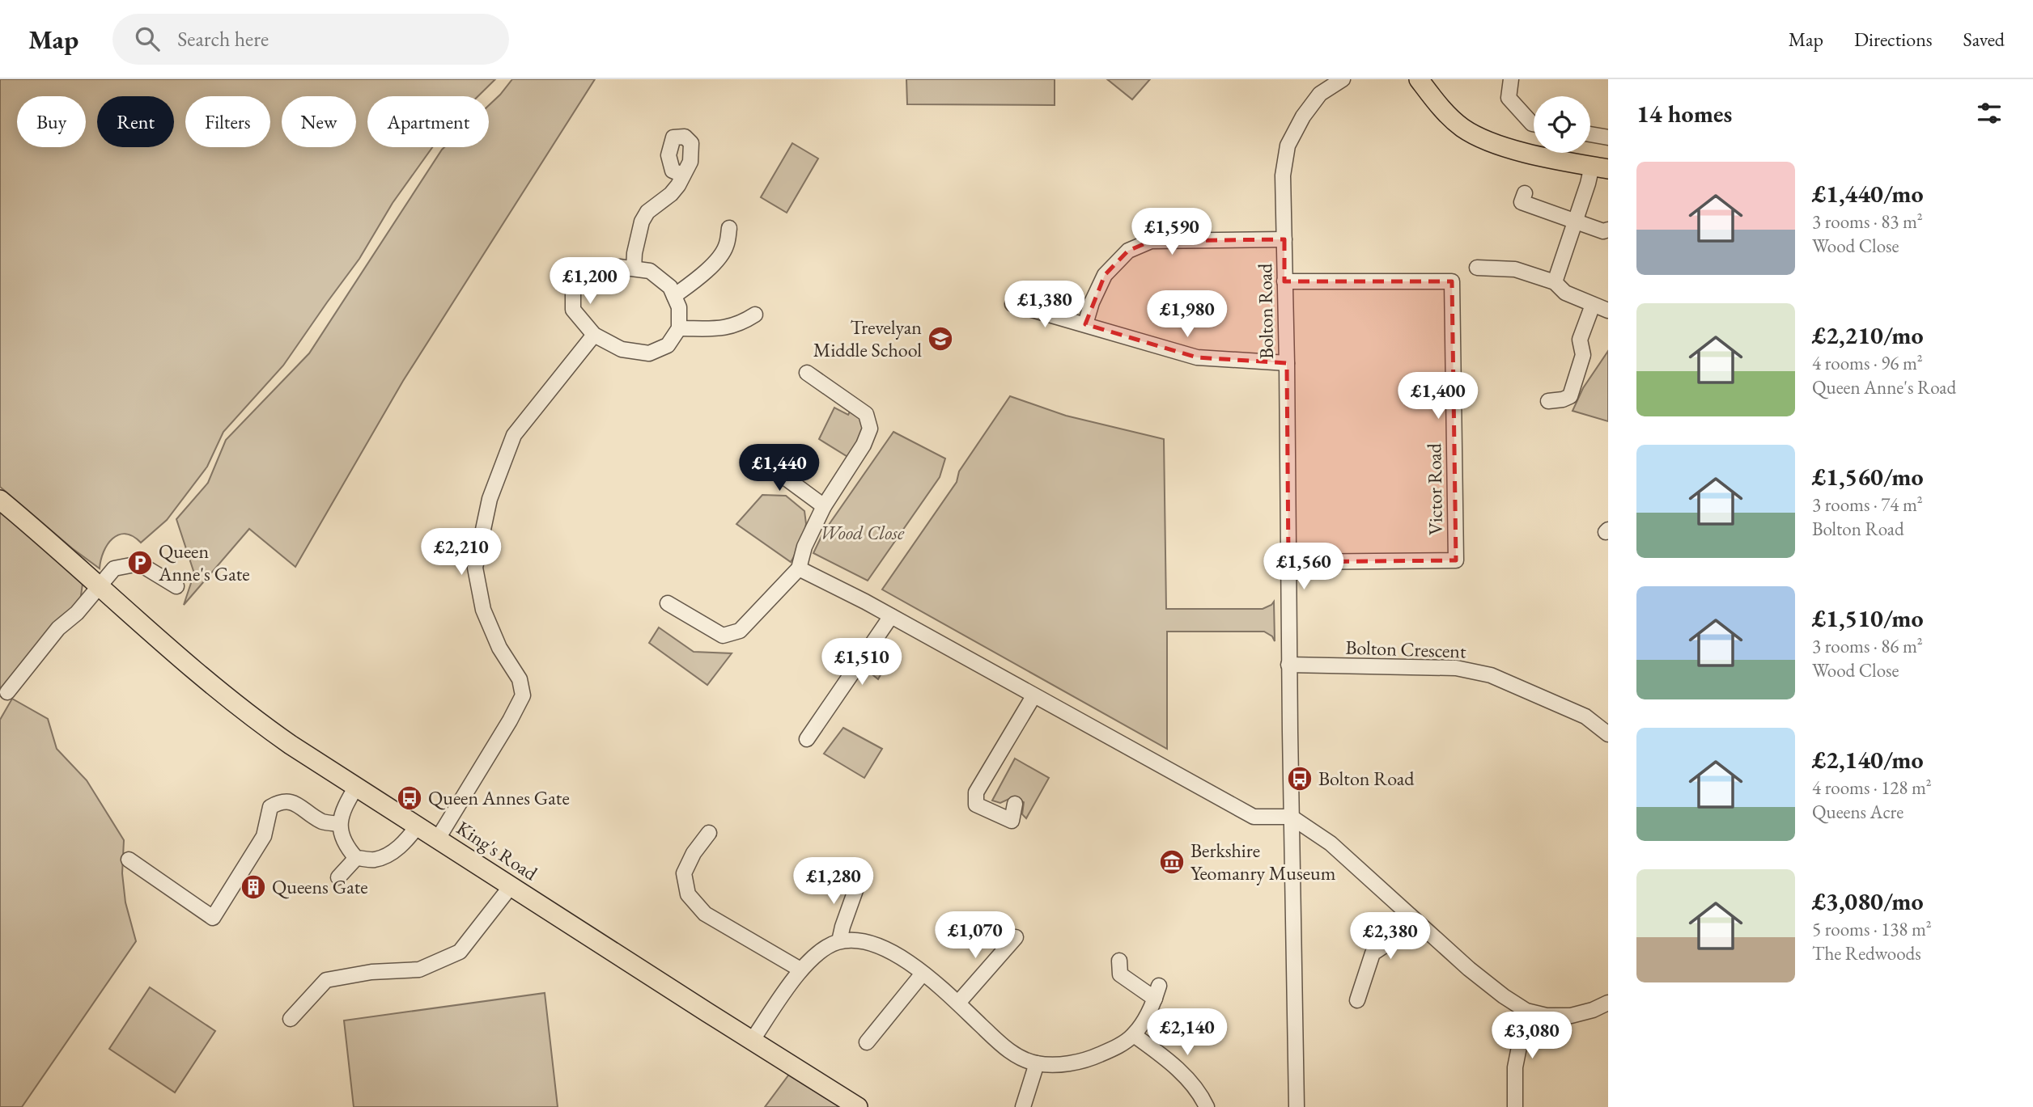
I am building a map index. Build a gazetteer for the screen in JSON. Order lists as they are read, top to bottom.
{
  "streets": {
    "main road": ["King's Road"],
    "street": ["Bolton Road", "Victor Road", "Bolton Crescent"]
  },
  "crossings": [
    ["Bolton Road", "Victor Road"],
    ["Bolton Road", "Bolton Crescent"]
  ],
  "parks": ["Wood Close"],
  "places": {
    "school or university": ["Trevelyan Middle School"],
    "parking": ["Queen Anne's Gate"],
    "bus stop": ["Bolton Road", "Queen Annes Gate"],
    "museum": ["Berkshire Yeomanry Museum"],
    "building": ["Queens Gate"]
  },
  "page": {
    "header": "Map",
    "search": "Search here",
    "nav": ["Map", "Directions", "Saved"],
    "heading": "14 homes",
    "chip": [
      "Buy",
      "Rent",
      "Filters",
      "New",
      "Apartment"
    ],
    "list": [
      {
        "name": "£1,440/mo",
        "note": "3 rooms · 83 m² · Wood Close"
      },
      {
        "name": "£2,210/mo",
        "note": "4 rooms · 96 m² · Queen Anne's Road"
      },
      {
        "name": "£1,560/mo",
        "note": "3 rooms · 74 m² · Bolton Road"
      },
      {
        "name": "£1,510/mo",
        "note": "3 rooms · 86 m² · Wood Close"
      },
      {
        "name": "£2,140/mo",
        "note": "4 rooms · 128 m² · Queens Acre"
      },
      {
        "name": "£3,080/mo",
        "note": "5 rooms · 138 m² · The Redwoods"
      }
    ],
    "price": [
      "£1,590",
      "£1,200",
      "£1,380",
      "£1,980",
      "£1,400",
      "£1,440",
      "£2,210",
      "£1,560",
      "£1,510",
      "£1,280",
      "£1,070",
      "£2,380",
      "£2,140",
      "£3,080"
    ]
  }
}
